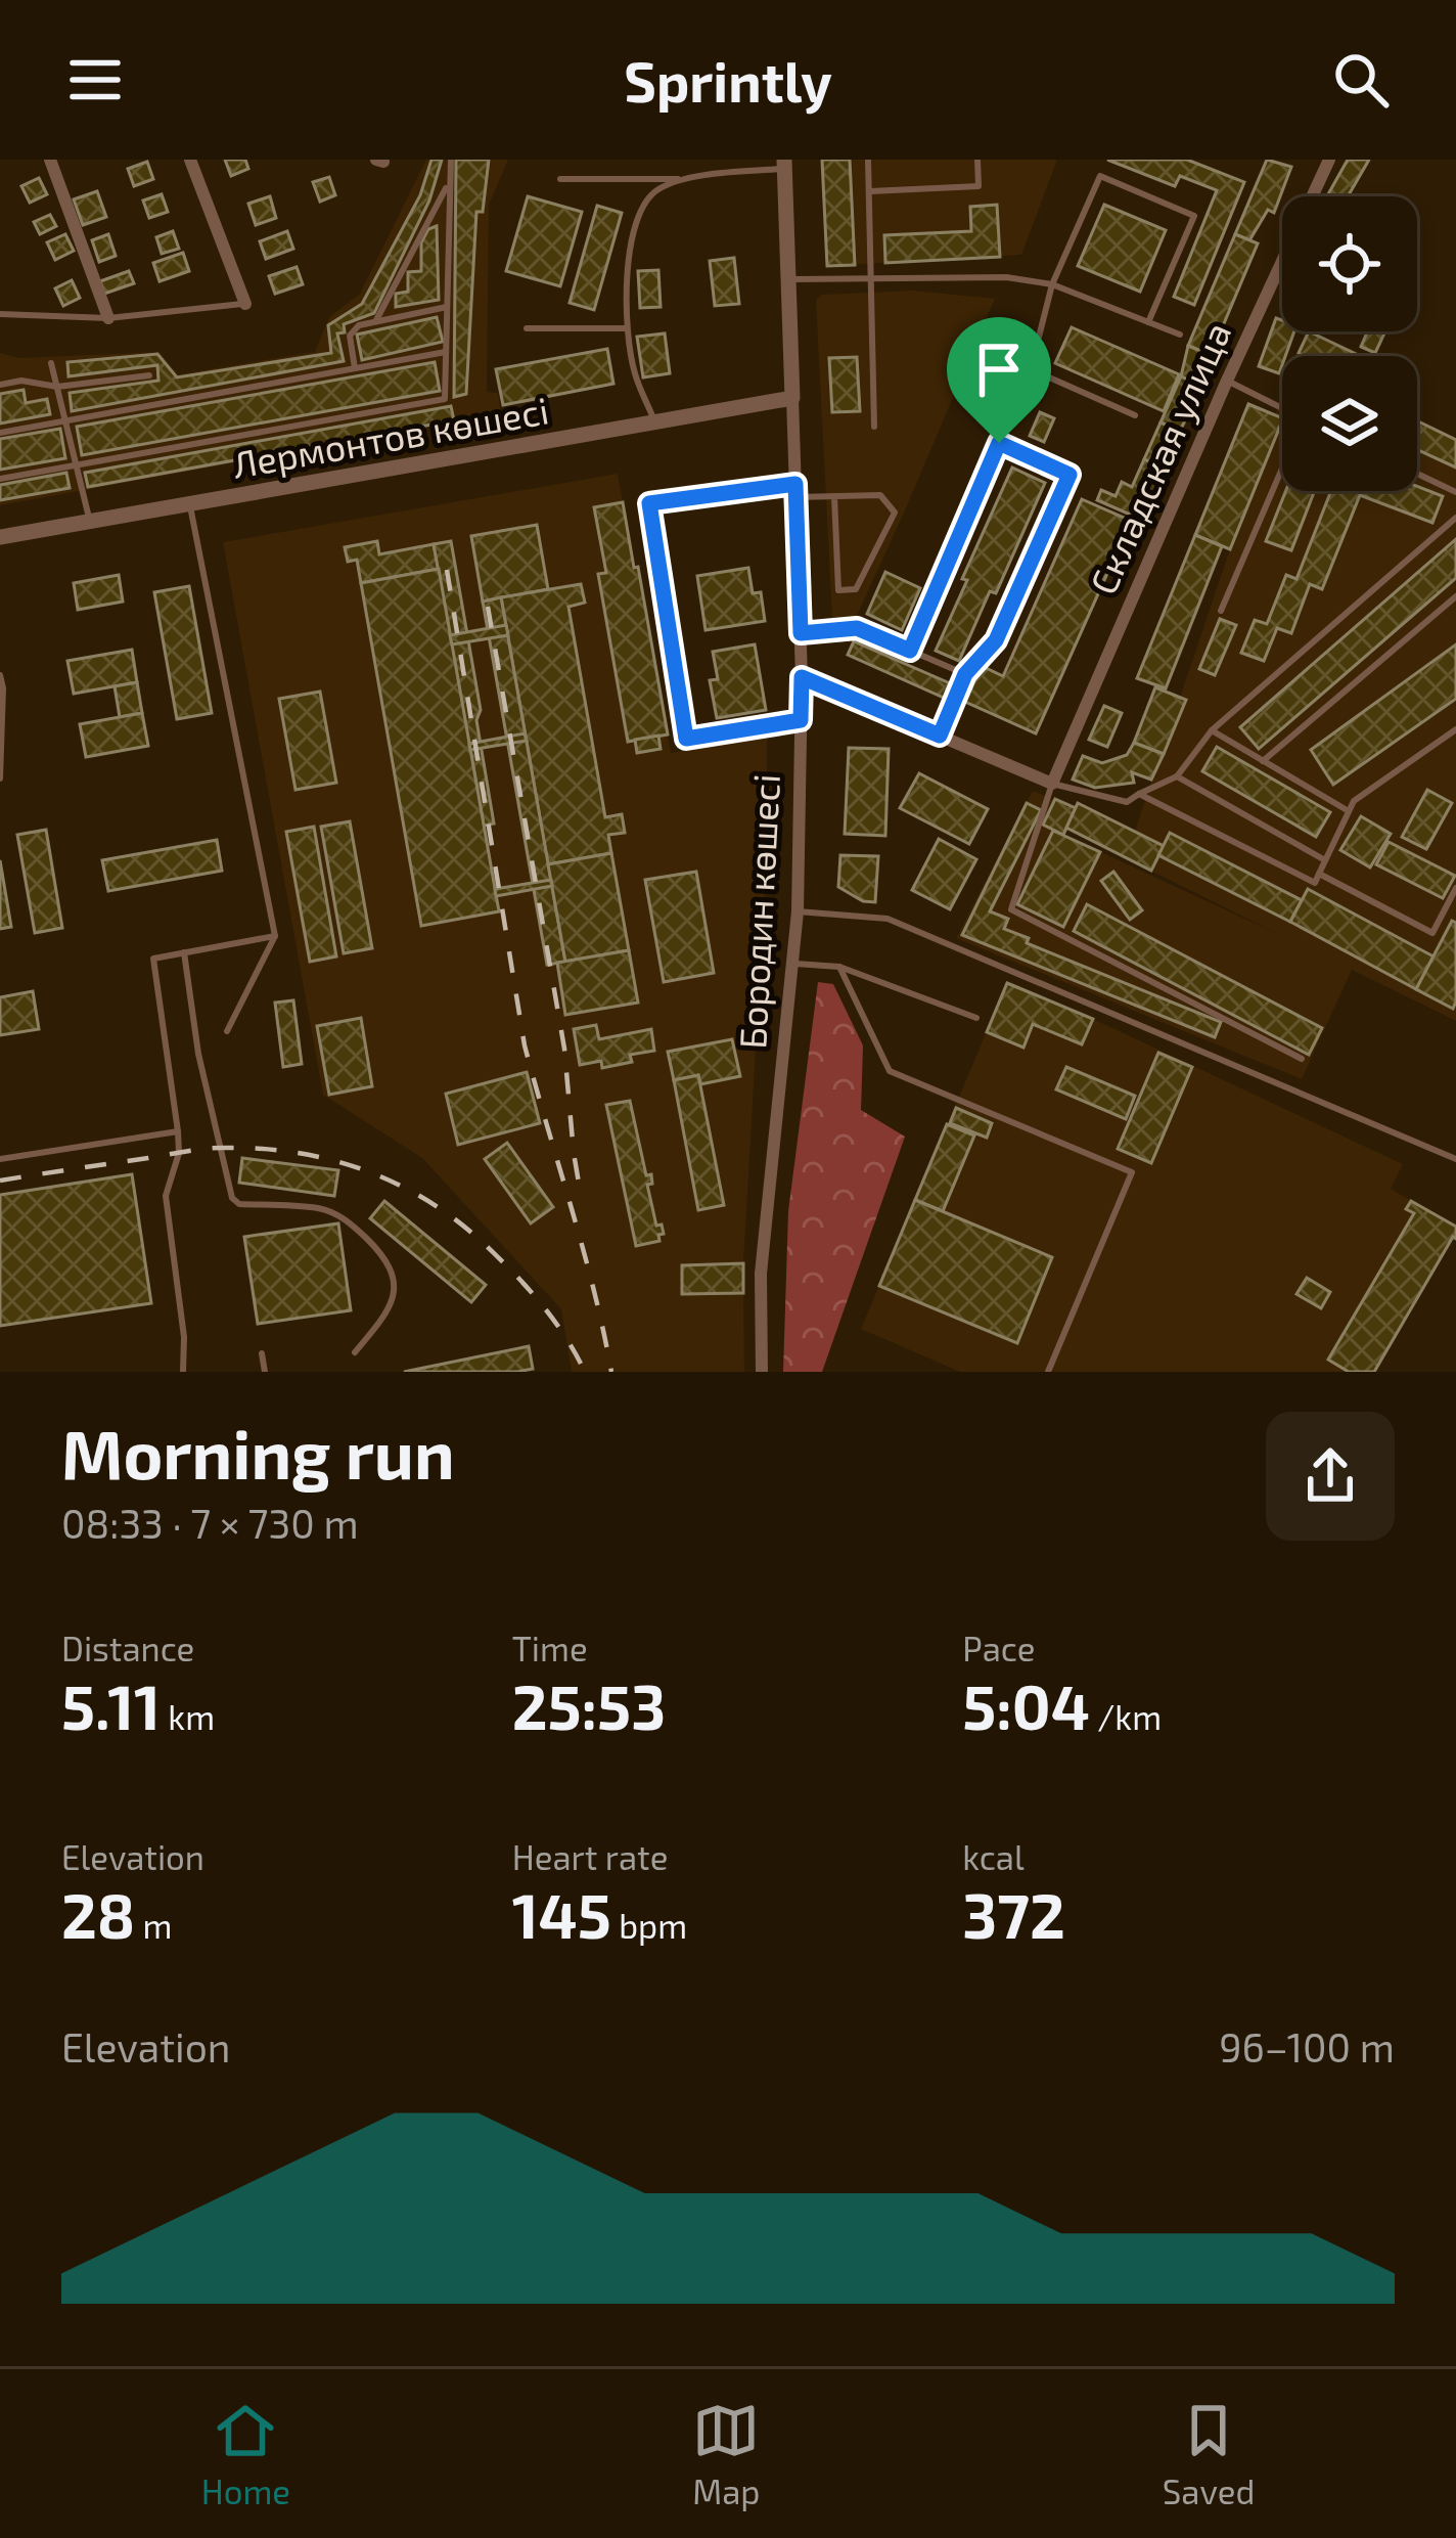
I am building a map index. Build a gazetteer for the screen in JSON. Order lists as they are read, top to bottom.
{
  "streets": {
    "street": ["Лермонтов көшесі", "Складская улица", "Бородин көшесі"]
  },
  "crossings": [
    ["Лермонтов көшесі", "Бородин көшесі"]
  ],
  "page": {
    "header": "Sprintly",
    "heading": ["Morning run", "08:33 · 7 × 730 m"],
    "stats": [
      ["Distance", "5.11 km"],
      ["Time", "25:53"],
      ["Pace", "5:04 /km"],
      ["Elevation", "28 m"],
      ["Heart rate", "145 bpm"],
      ["kcal", "372"]
    ],
    "chart": ["Elevation", "96–100 m"],
    "tabs": ["Home", "Map", "Saved"]
  }
}
